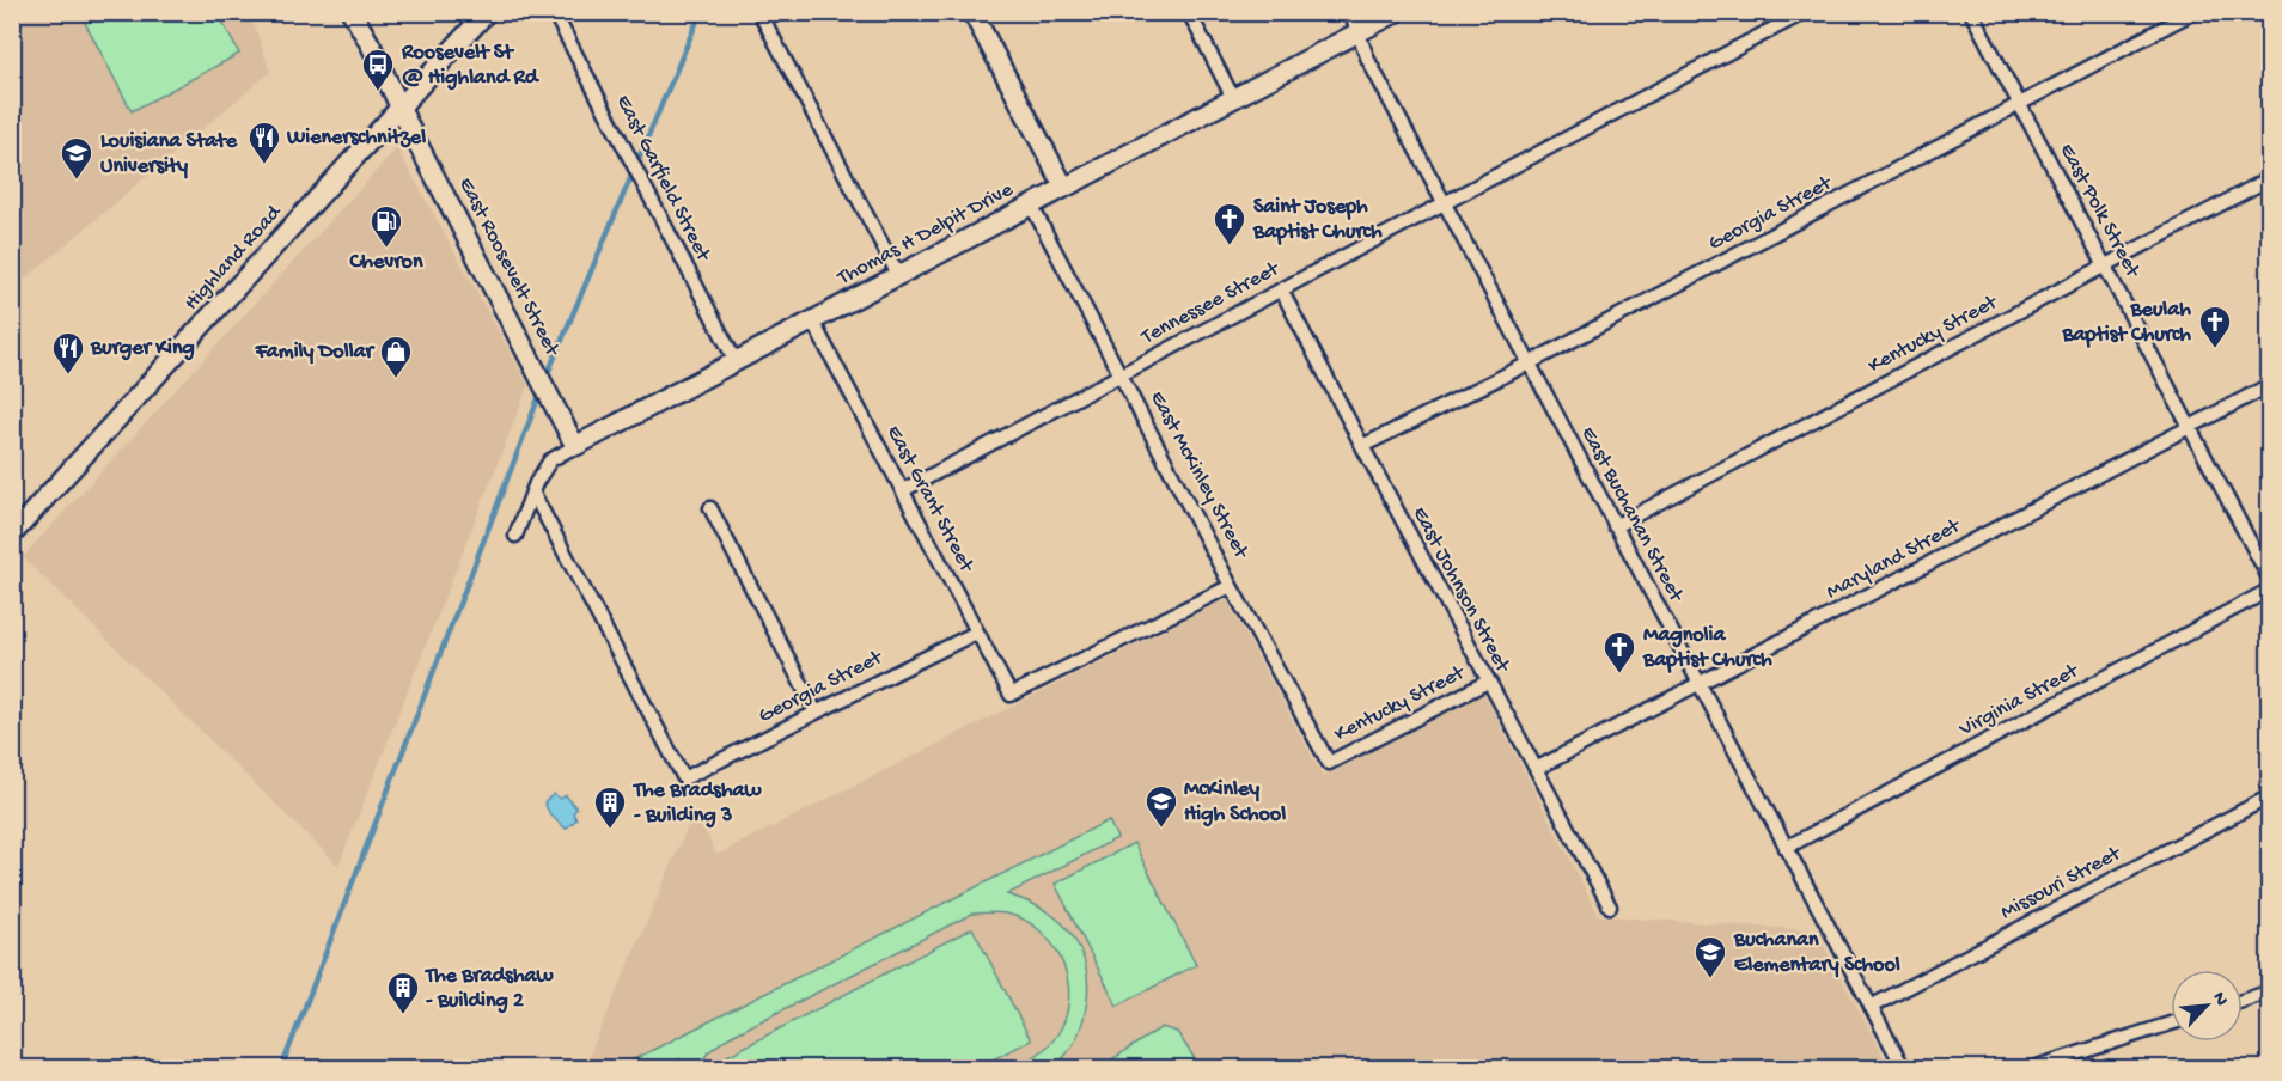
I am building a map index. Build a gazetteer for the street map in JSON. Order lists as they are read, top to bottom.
{
  "streets": {
    "main road": ["Thomas H Delpit Drive", "Highland Road", "East Roosevelt Street"],
    "street": [
      "East Garfield Street",
      "East Polk Street",
      "Georgia Street",
      "Tennessee Street",
      "Kentucky Street",
      "East McKinley Street",
      "East Grant Street",
      "East Buchanan Street",
      "Maryland Street",
      "East Johnson Street",
      "Virginia Street",
      "Missouri Street"
    ]
  },
  "crossings": [
    ["East Garfield Street", "Thomas H Delpit Drive"],
    ["East Polk Street", "Georgia Street"],
    ["East Polk Street", "Kentucky Street"],
    ["East Polk Street", "Maryland Street"],
    ["Georgia Street", "Thomas H Delpit Drive"],
    ["Georgia Street", "East Grant Street"],
    ["Georgia Street", "East Buchanan Street"],
    ["Georgia Street", "East Johnson Street"],
    ["Thomas H Delpit Drive", "East Roosevelt Street"],
    ["Thomas H Delpit Drive", "East McKinley Street"],
    ["Thomas H Delpit Drive", "East Grant Street"],
    ["Thomas H Delpit Drive", "East Buchanan Street"],
    ["Highland Road", "East Roosevelt Street"],
    ["Tennessee Street", "East McKinley Street"],
    ["Tennessee Street", "East Grant Street"],
    ["Tennessee Street", "East Buchanan Street"],
    ["Tennessee Street", "East Johnson Street"],
    ["Kentucky Street", "East McKinley Street"],
    ["Kentucky Street", "East Buchanan Street"],
    ["Kentucky Street", "East Johnson Street"],
    ["East McKinley Street", "East Grant Street"],
    ["East Buchanan Street", "Maryland Street"],
    ["East Buchanan Street", "Virginia Street"],
    ["East Buchanan Street", "Missouri Street"],
    ["Maryland Street", "East Johnson Street"]
  ],
  "places": {
    "bus stop": ["Roosevelt St @ Highland Rd"],
    "restaurant": ["Wienerschnitzel", "Burger King"],
    "school or university": ["Louisiana State University", "McKinley High School", "Buchanan Elementary School"],
    "church": ["Saint Joseph Baptist Church", "Beulah Baptist Church", "Magnolia Baptist Church"],
    "fuel station": ["Chevron"],
    "shop": ["Family Dollar"],
    "building": ["The Bradshaw - Building 3", "The Bradshaw - Building 2"]
  },
  "north": "top right"
}
